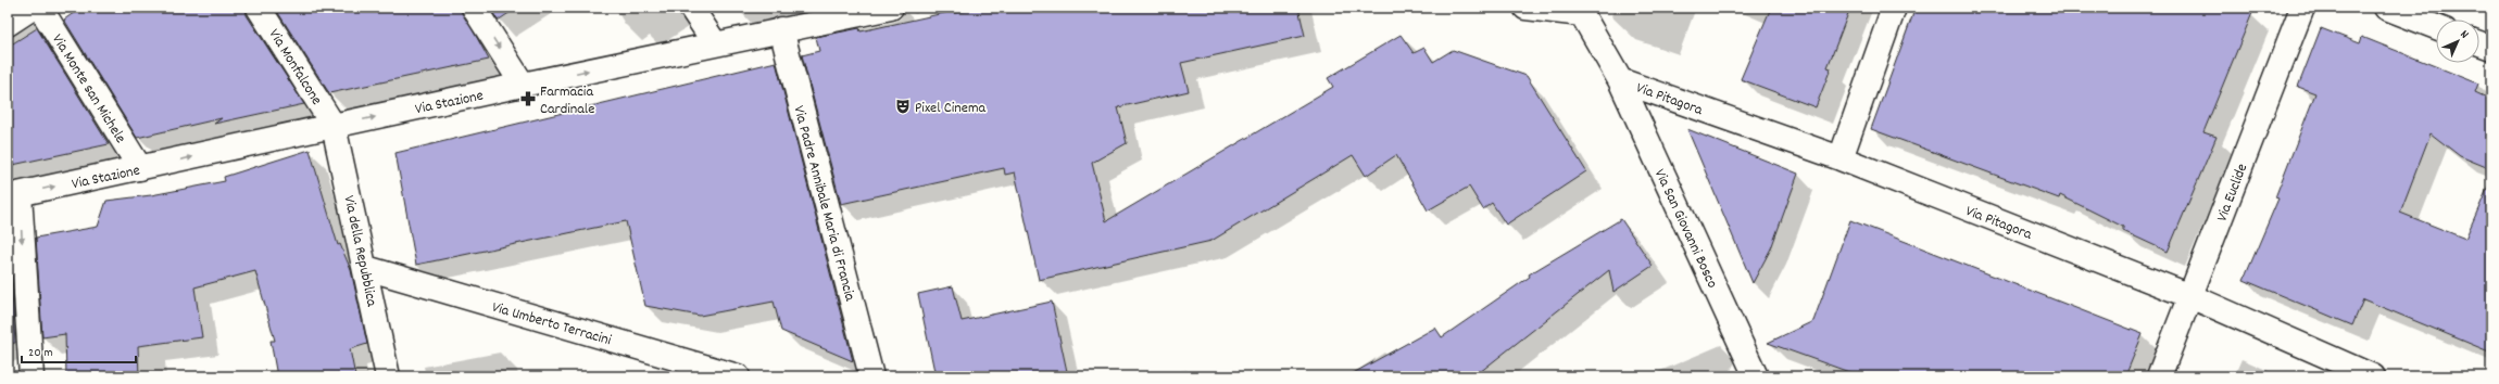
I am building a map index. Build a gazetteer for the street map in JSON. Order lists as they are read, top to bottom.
{
  "streets": {
    "street": [
      "Via Monfalcone",
      "Via Monte san Michele",
      "Via Pitagora",
      "Via Stazione",
      "Via Euclide",
      "Via Padre Annibale Maria di Francia",
      "Via San Giovanni Bosco",
      "Via della Repubblica",
      "Via Umberto Terracini"
    ]
  },
  "crossings": [
    ["Via Monfalcone", "Via Stazione"],
    ["Via Monfalcone", "Via della Repubblica"],
    ["Via Monte san Michele", "Via Stazione"],
    ["Via Pitagora", "Via Euclide"],
    ["Via Pitagora", "Via San Giovanni Bosco"],
    ["Via Stazione", "Via Padre Annibale Maria di Francia"],
    ["Via Stazione", "Via della Repubblica"],
    ["Via della Repubblica", "Via Umberto Terracini"]
  ],
  "one_way": ["Via Stazione"],
  "places": {
    "pharmacy": ["Farmacia Cardinale"],
    "theatre": ["Pixel Cinema"]
  },
  "scale_bar": "20 m",
  "north": "top right"
}
